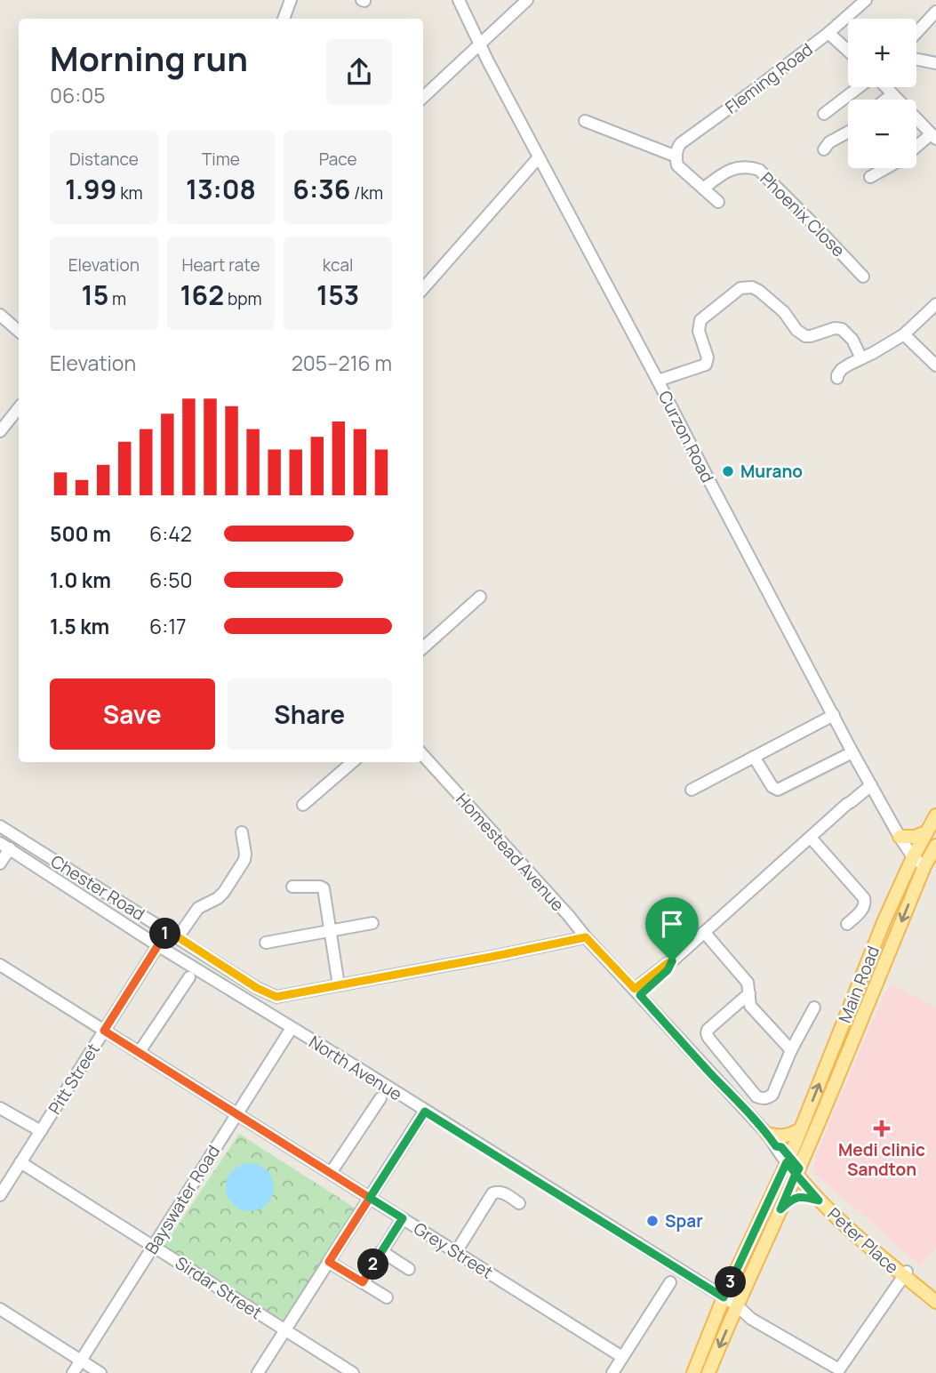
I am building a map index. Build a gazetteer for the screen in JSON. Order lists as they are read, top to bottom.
{
  "streets": {
    "main road": ["Main Road", "Peter Place"],
    "street": [
      "Fleming Road",
      "Phoenix Close",
      "Curzon Road",
      "Homestead Avenue",
      "Chester Road",
      "North Avenue",
      "Pitt Street",
      "Bayswater Road",
      "Grey Street",
      "Sirdar Street"
    ]
  },
  "crossings": [
    ["Curzon Road", "Main Road"],
    ["Homestead Avenue", "Chester Road"],
    ["Homestead Avenue", "Main Road"],
    ["Homestead Avenue", "Peter Place"],
    ["Chester Road", "Pitt Street"],
    ["Main Road", "Peter Place"],
    ["North Avenue", "Pitt Street"],
    ["North Avenue", "Bayswater Road"],
    ["North Avenue", "Peter Place"],
    ["Pitt Street", "Grey Street"],
    ["Pitt Street", "Sirdar Street"],
    ["Bayswater Road", "Grey Street"],
    ["Bayswater Road", "Sirdar Street"]
  ],
  "places": {
    "other": ["Murano", "Spar"],
    "health": ["Medi clinic Sandton"]
  },
  "page": {
    "map_buttons": ["+", "−"],
    "heading": ["Morning run", "06:05"],
    "stats": [
      ["Distance", "1.99 km"],
      ["Time", "13:08"],
      ["Pace", "6:36 /km"],
      ["Elevation", "15 m"],
      ["Heart rate", "162 bpm"],
      ["kcal", "153"]
    ],
    "chart": ["Elevation", "205–216 m"],
    "list": [
      {
        "name": "500 m",
        "note": "6:42"
      },
      {
        "name": "1.0 km",
        "note": "6:50"
      },
      {
        "name": "1.5 km",
        "note": "6:17"
      }
    ],
    "buttons": ["Save", "Share"],
    "pins": ["1", "2", "3"]
  }
}
